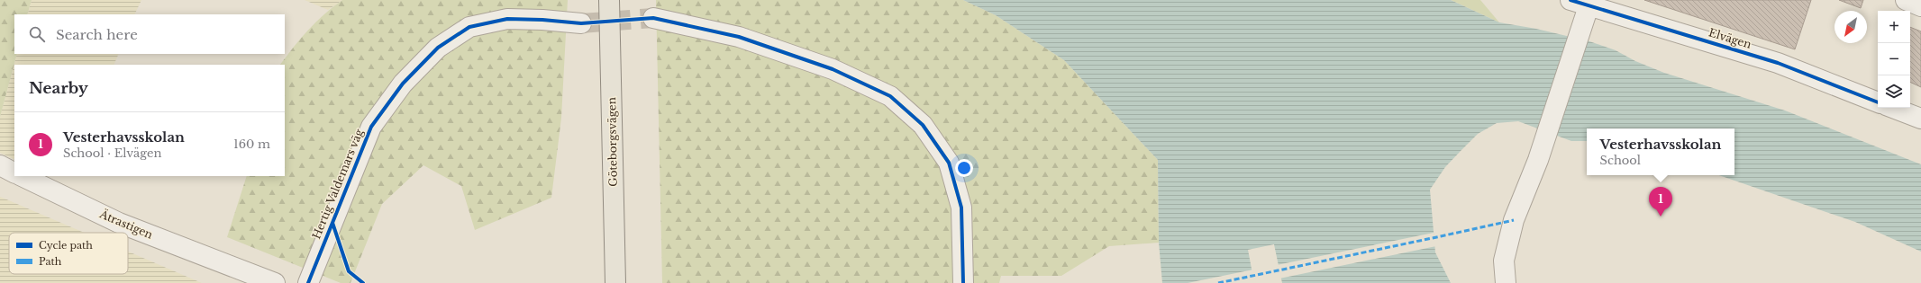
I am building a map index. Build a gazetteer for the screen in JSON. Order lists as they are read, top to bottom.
{
  "streets": {
    "main road": ["Göteborgsvägen"],
    "street": ["Elvägen", "Hertig Valdemars väg", "Ätrastigen"]
  },
  "legend": ["Cycle path", "Path"],
  "north": "bottom left",
  "page": {
    "map_buttons": ["+", "−"],
    "search": "Search here",
    "heading": "Nearby",
    "list": [
      {
        "mark": "1",
        "name": "Vesterhavsskolan",
        "note": "School · Elvägen",
        "value": "160 m"
      }
    ],
    "popup": ["Vesterhavsskolan", "School"],
    "pins": "1"
  }
}
